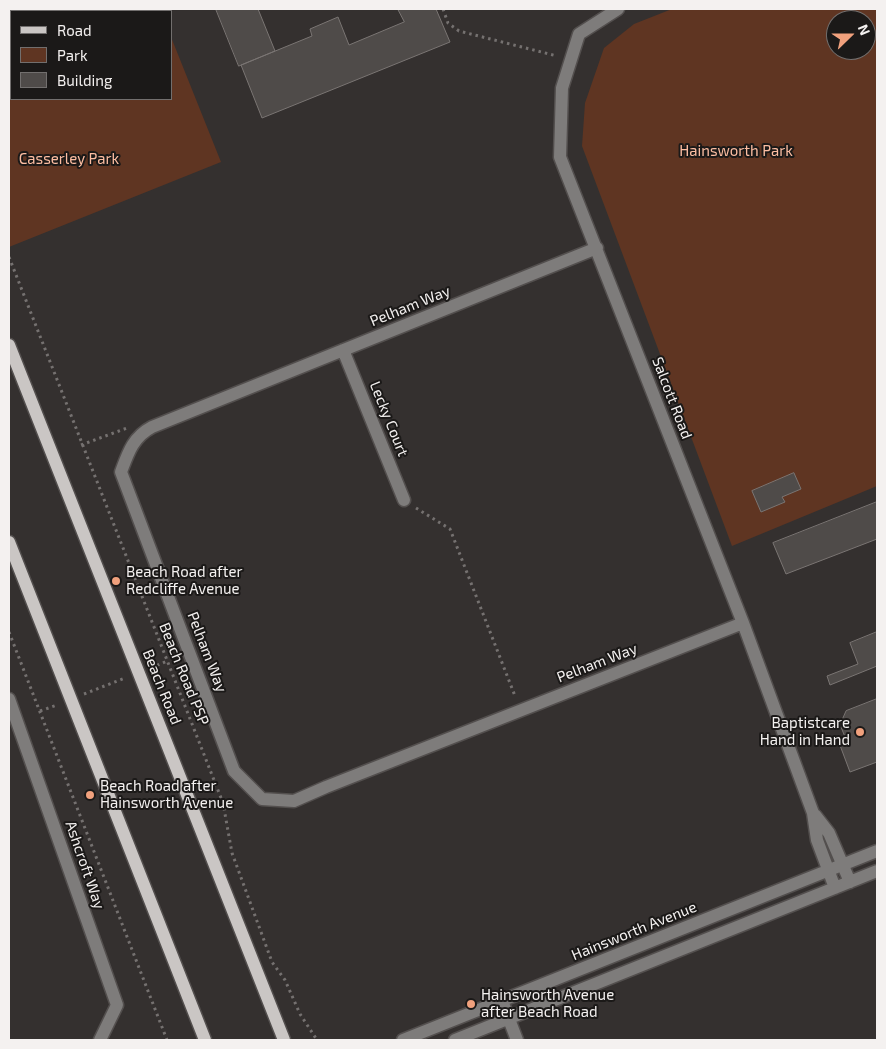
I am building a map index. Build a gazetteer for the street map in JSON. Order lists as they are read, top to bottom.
{
  "streets": {
    "main road": ["Beach Road"],
    "street": [
      "Pelham Way",
      "Salcott Road",
      "Lecky Court",
      "Ashcroft Way",
      "Hainsworth Avenue"
    ],
    "path": ["Beach Road PSP"]
  },
  "crossings": [
    ["Pelham Way", "Salcott Road"],
    ["Pelham Way", "Lecky Court"],
    ["Salcott Road", "Hainsworth Avenue"]
  ],
  "parks": ["Hainsworth Park", "Casserley Park"],
  "places": [
    "Beach Road after Redcliffe Avenue",
    "Baptistcare Hand in Hand",
    "Beach Road after Hainsworth Avenue",
    "Hainsworth Avenue after Beach Road"
  ],
  "legend": ["Road", "Park", "Building"],
  "north": "right"
}
